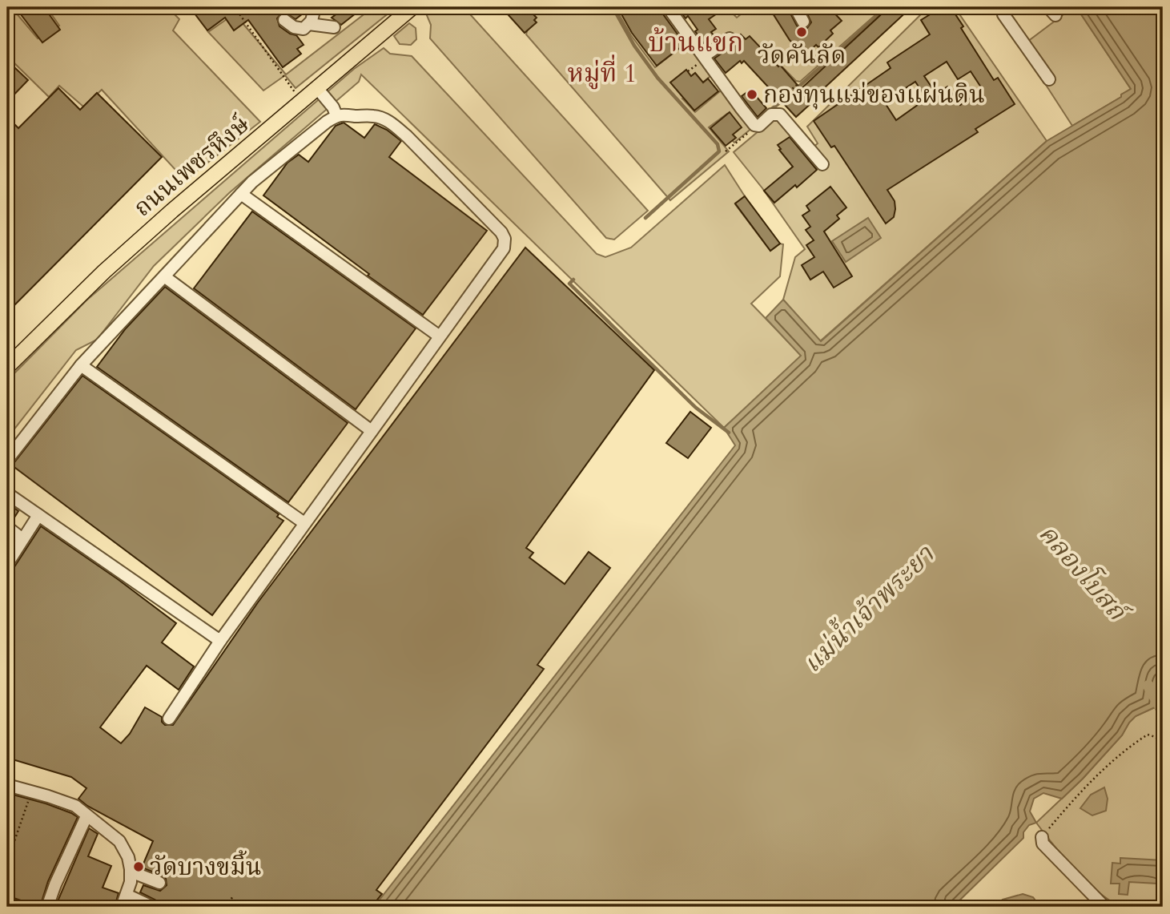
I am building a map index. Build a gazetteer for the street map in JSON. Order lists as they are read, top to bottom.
{
  "streets": {
    "main road": ["ถนนเพชรหึงษ์"]
  },
  "districts": ["บ้านแขก", "หมู่ที่ 1"],
  "water": ["คลองโบสถ์", "แม่น้ำเจ้าพระยา"],
  "places": ["วัดคันลัด", "กองทุนแม่ของแผ่นดิน", "วัดบางขมิ้น"]
}
